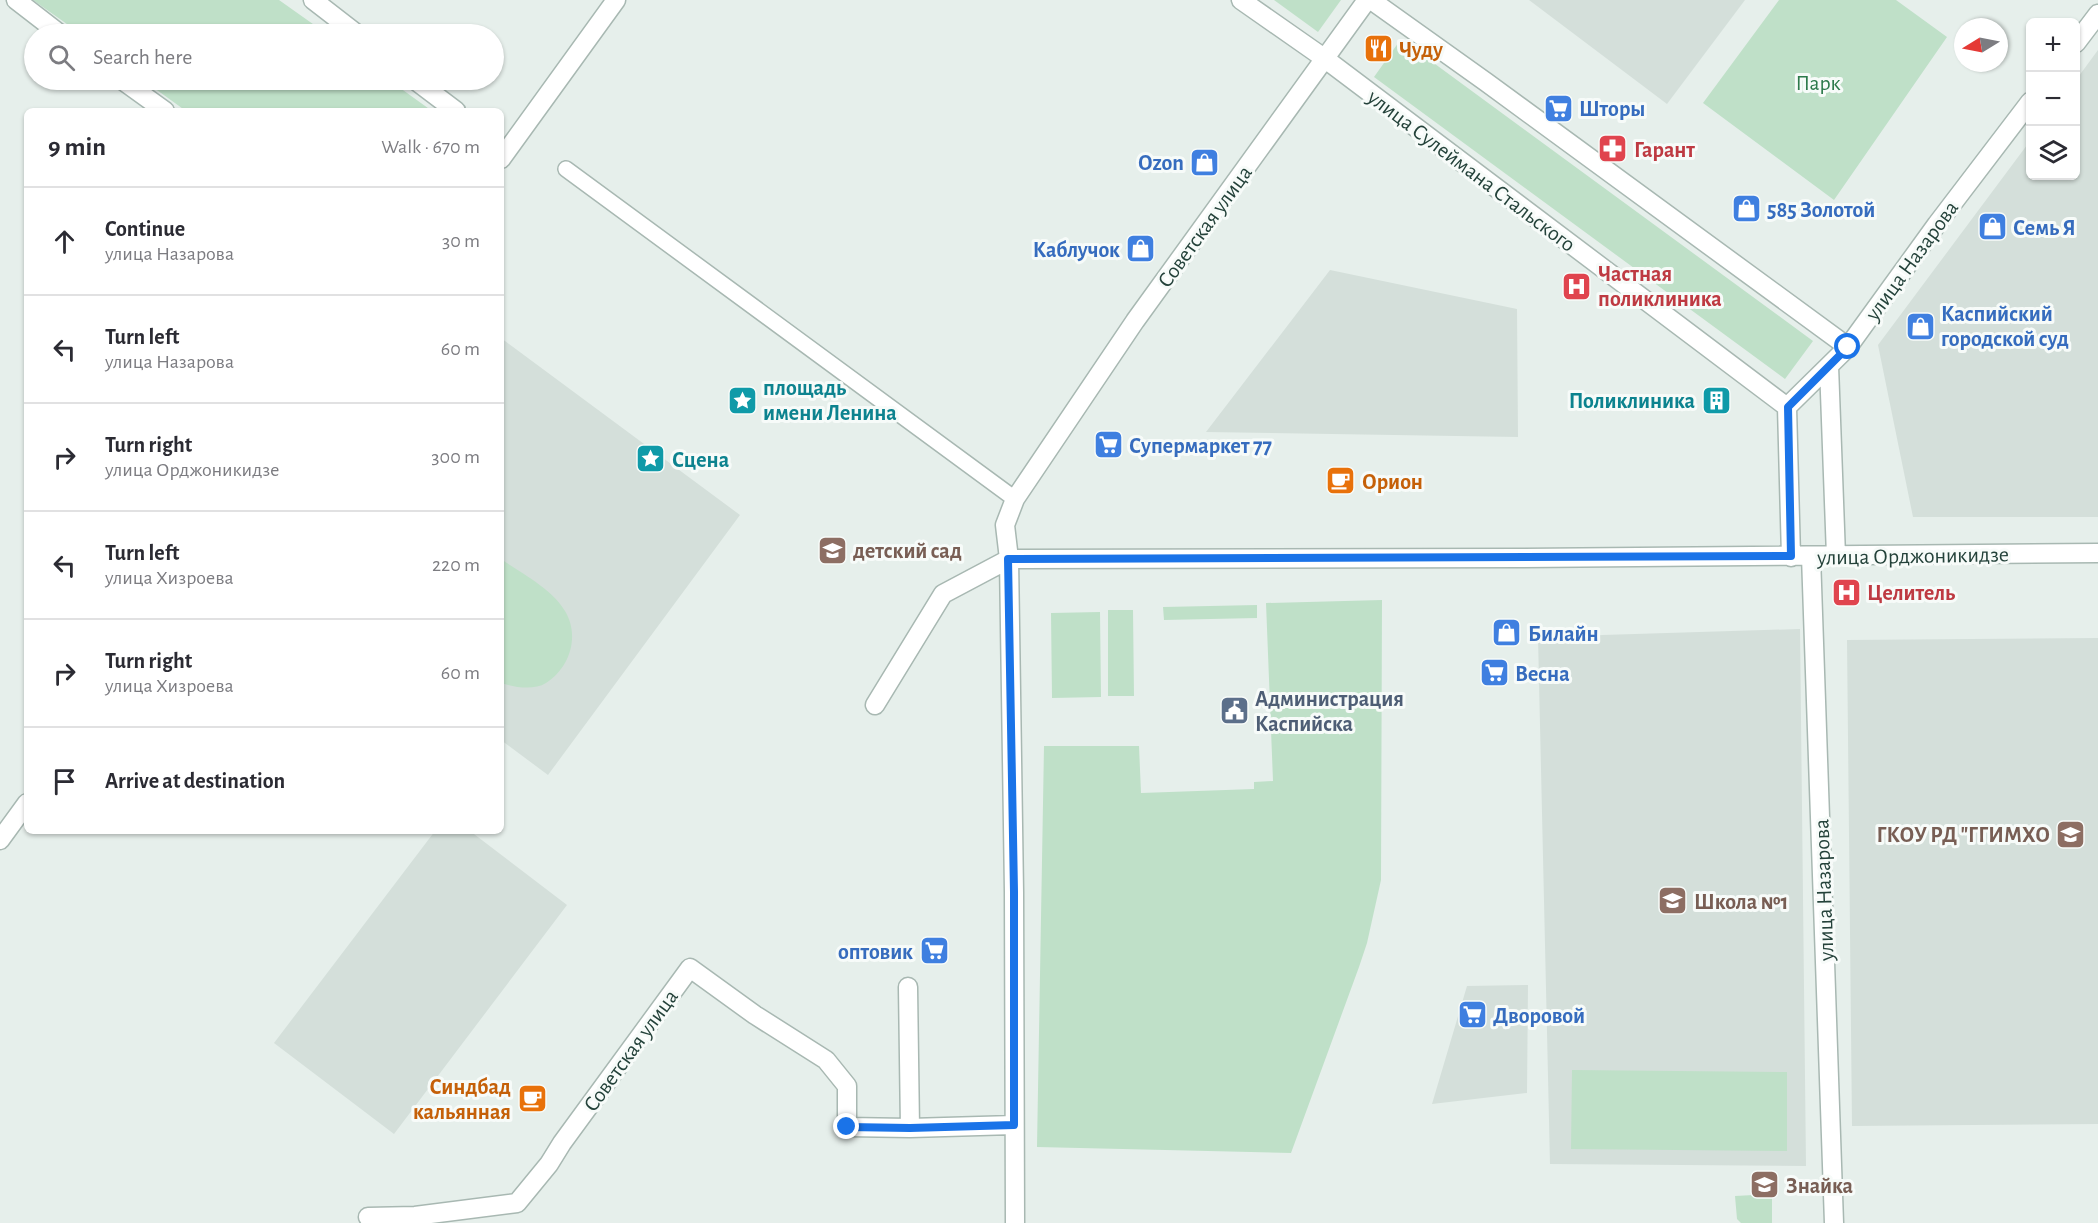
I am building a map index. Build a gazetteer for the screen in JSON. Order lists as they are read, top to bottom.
{
  "streets": {
    "street": [
      "улица Сулеймана Стальского",
      "Советская улица",
      "улица Назарова",
      "улица Орджоникидзе"
    ]
  },
  "crossings": [
    ["улица Сулеймана Стальского", "Советская улица"],
    ["улица Сулеймана Стальского", "улица Назарова"],
    ["Советская улица", "улица Орджоникидзе"],
    ["улица Назарова", "улица Орджоникидзе"]
  ],
  "parks": ["Парк"],
  "places": {
    "restaurant": ["Чуду"],
    "supermarket": [
      "Шторы",
      "Супермаркет 77",
      "Весна",
      "оптовик",
      "Дворовой"
    ],
    "pharmacy": ["Гарант"],
    "shop": [
      "Ozon",
      "585 Золотой",
      "Семь Я",
      "Каблучок",
      "Каспийский городской суд",
      "Билайн"
    ],
    "hospital": ["Частная поликлиника", "Целитель"],
    "place": ["площадь имени Ленина", "Сцена"],
    "building": ["Поликлиника"],
    "cafe": ["Орион", "Синдбад кальянная"],
    "school or university": [
      "детский сад",
      "ГКОУ РД \"ГГИМХО",
      "Школа №1",
      "Знайка"
    ],
    "public building": ["Администрация Каспийска"]
  },
  "north": "left",
  "page": {
    "map_buttons": ["+", "−"],
    "search": "Search here",
    "heading": ["9 min", "Walk · 670 m"],
    "list": [
      ["Continue", "улица Назарова", "30 m"],
      ["Turn left", "улица Назарова", "60 m"],
      ["Turn right", "улица Орджоникидзе", "300 m"],
      ["Turn left", "улица Хизроева", "220 m"],
      ["Turn right", "улица Хизроева", "60 m"],
      "Arrive at destination"
    ]
  }
}
